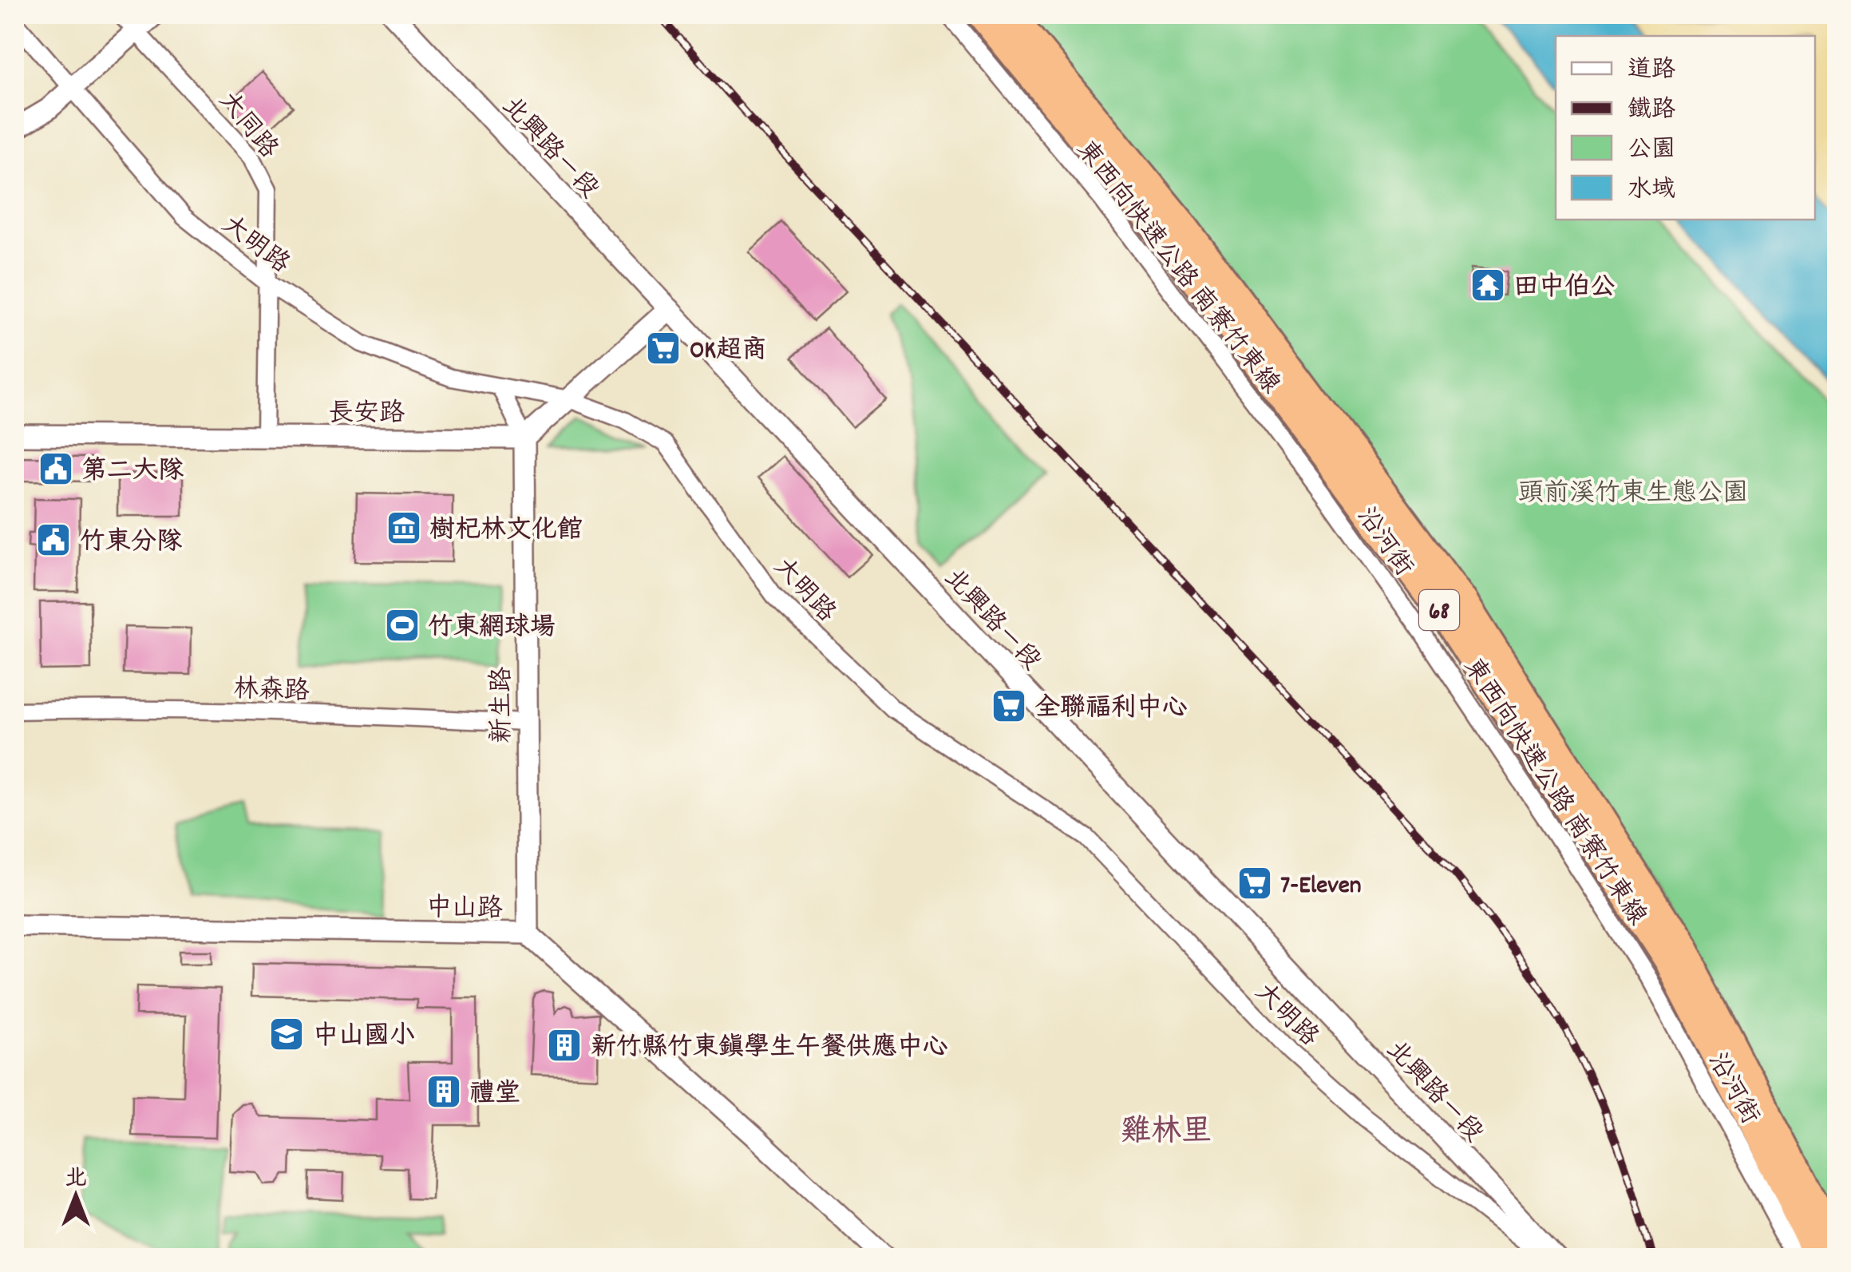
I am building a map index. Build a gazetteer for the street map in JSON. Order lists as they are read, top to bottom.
{
  "streets": {
    "highway": ["東西向快速公路 南寮竹東線", "68"],
    "street": [
      "大同路",
      "北興路ㄧ段",
      "大明路",
      "長安路",
      "沿河街",
      "林森路",
      "新生路",
      "中山路"
    ]
  },
  "crossings": [
    ["大同路", "大明路"],
    ["大同路", "長安路"],
    ["大明路", "新生路"],
    ["長安路", "新生路"],
    ["林森路", "新生路"],
    ["新生路", "中山路"]
  ],
  "districts": ["雞林里"],
  "parks": ["頭前溪竹東生態公園"],
  "places": {
    "temple": ["田中伯公"],
    "supermarket": ["OK超商", "全聯福利中心", "7-Eleven"],
    "public building": ["第二大隊", "竹東分隊"],
    "museum": ["樹杞林文化館"],
    "sports": ["竹東網球場"],
    "school or university": ["中山國小"],
    "building": ["新竹縣竹東鎮學生午餐供應中心", "禮堂"]
  },
  "legend": [
    "道路",
    "鐵路",
    "公園",
    "水域"
  ],
  "north": "top"
}
